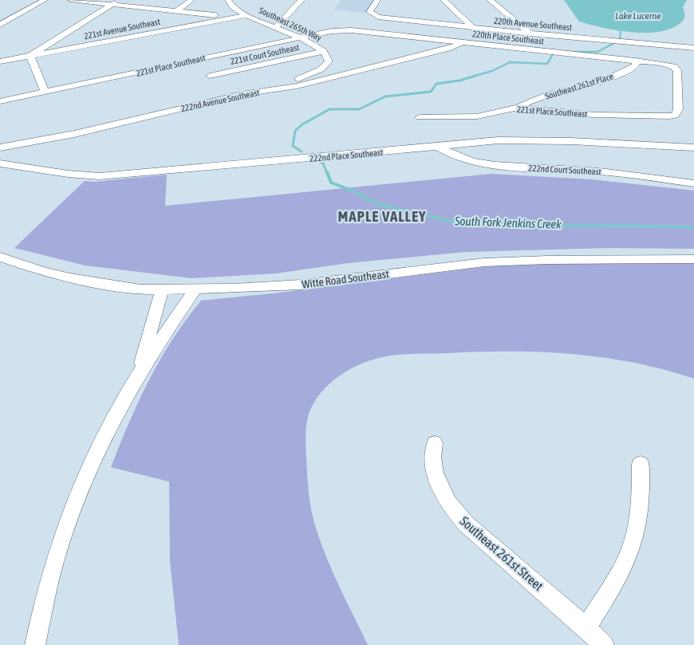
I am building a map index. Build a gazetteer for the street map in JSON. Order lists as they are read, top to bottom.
{
  "streets": {
    "street": [
      "Southeast 265th Way",
      "220th Avenue Southeast",
      "221st Avenue Southeast",
      "220th Place Southeast",
      "221st Court Southeast",
      "221st Place Southeast",
      "Southeast 261st Place",
      "222nd Avenue Southeast",
      "222nd Place Southeast",
      "222nd Court Southeast",
      "Witte Road Southeast",
      "Southeast 261st Street"
    ]
  },
  "crossings": [
    ["Southeast 265th Way", "221st Avenue Southeast"],
    ["Southeast 265th Way", "221st Court Southeast"],
    ["Southeast 265th Way", "221st Place Southeast"],
    ["Southeast 265th Way", "222nd Avenue Southeast"],
    ["220th Place Southeast", "221st Place Southeast"],
    ["220th Place Southeast", "Southeast 261st Place"],
    ["220th Place Southeast", "222nd Avenue Southeast"],
    ["221st Place Southeast", "Southeast 261st Place"],
    ["222nd Place Southeast", "222nd Court Southeast"]
  ],
  "districts": ["MAPLE VALLEY"],
  "water": ["Lake Lucerne", "South Fork Jenkins Creek"]
}
